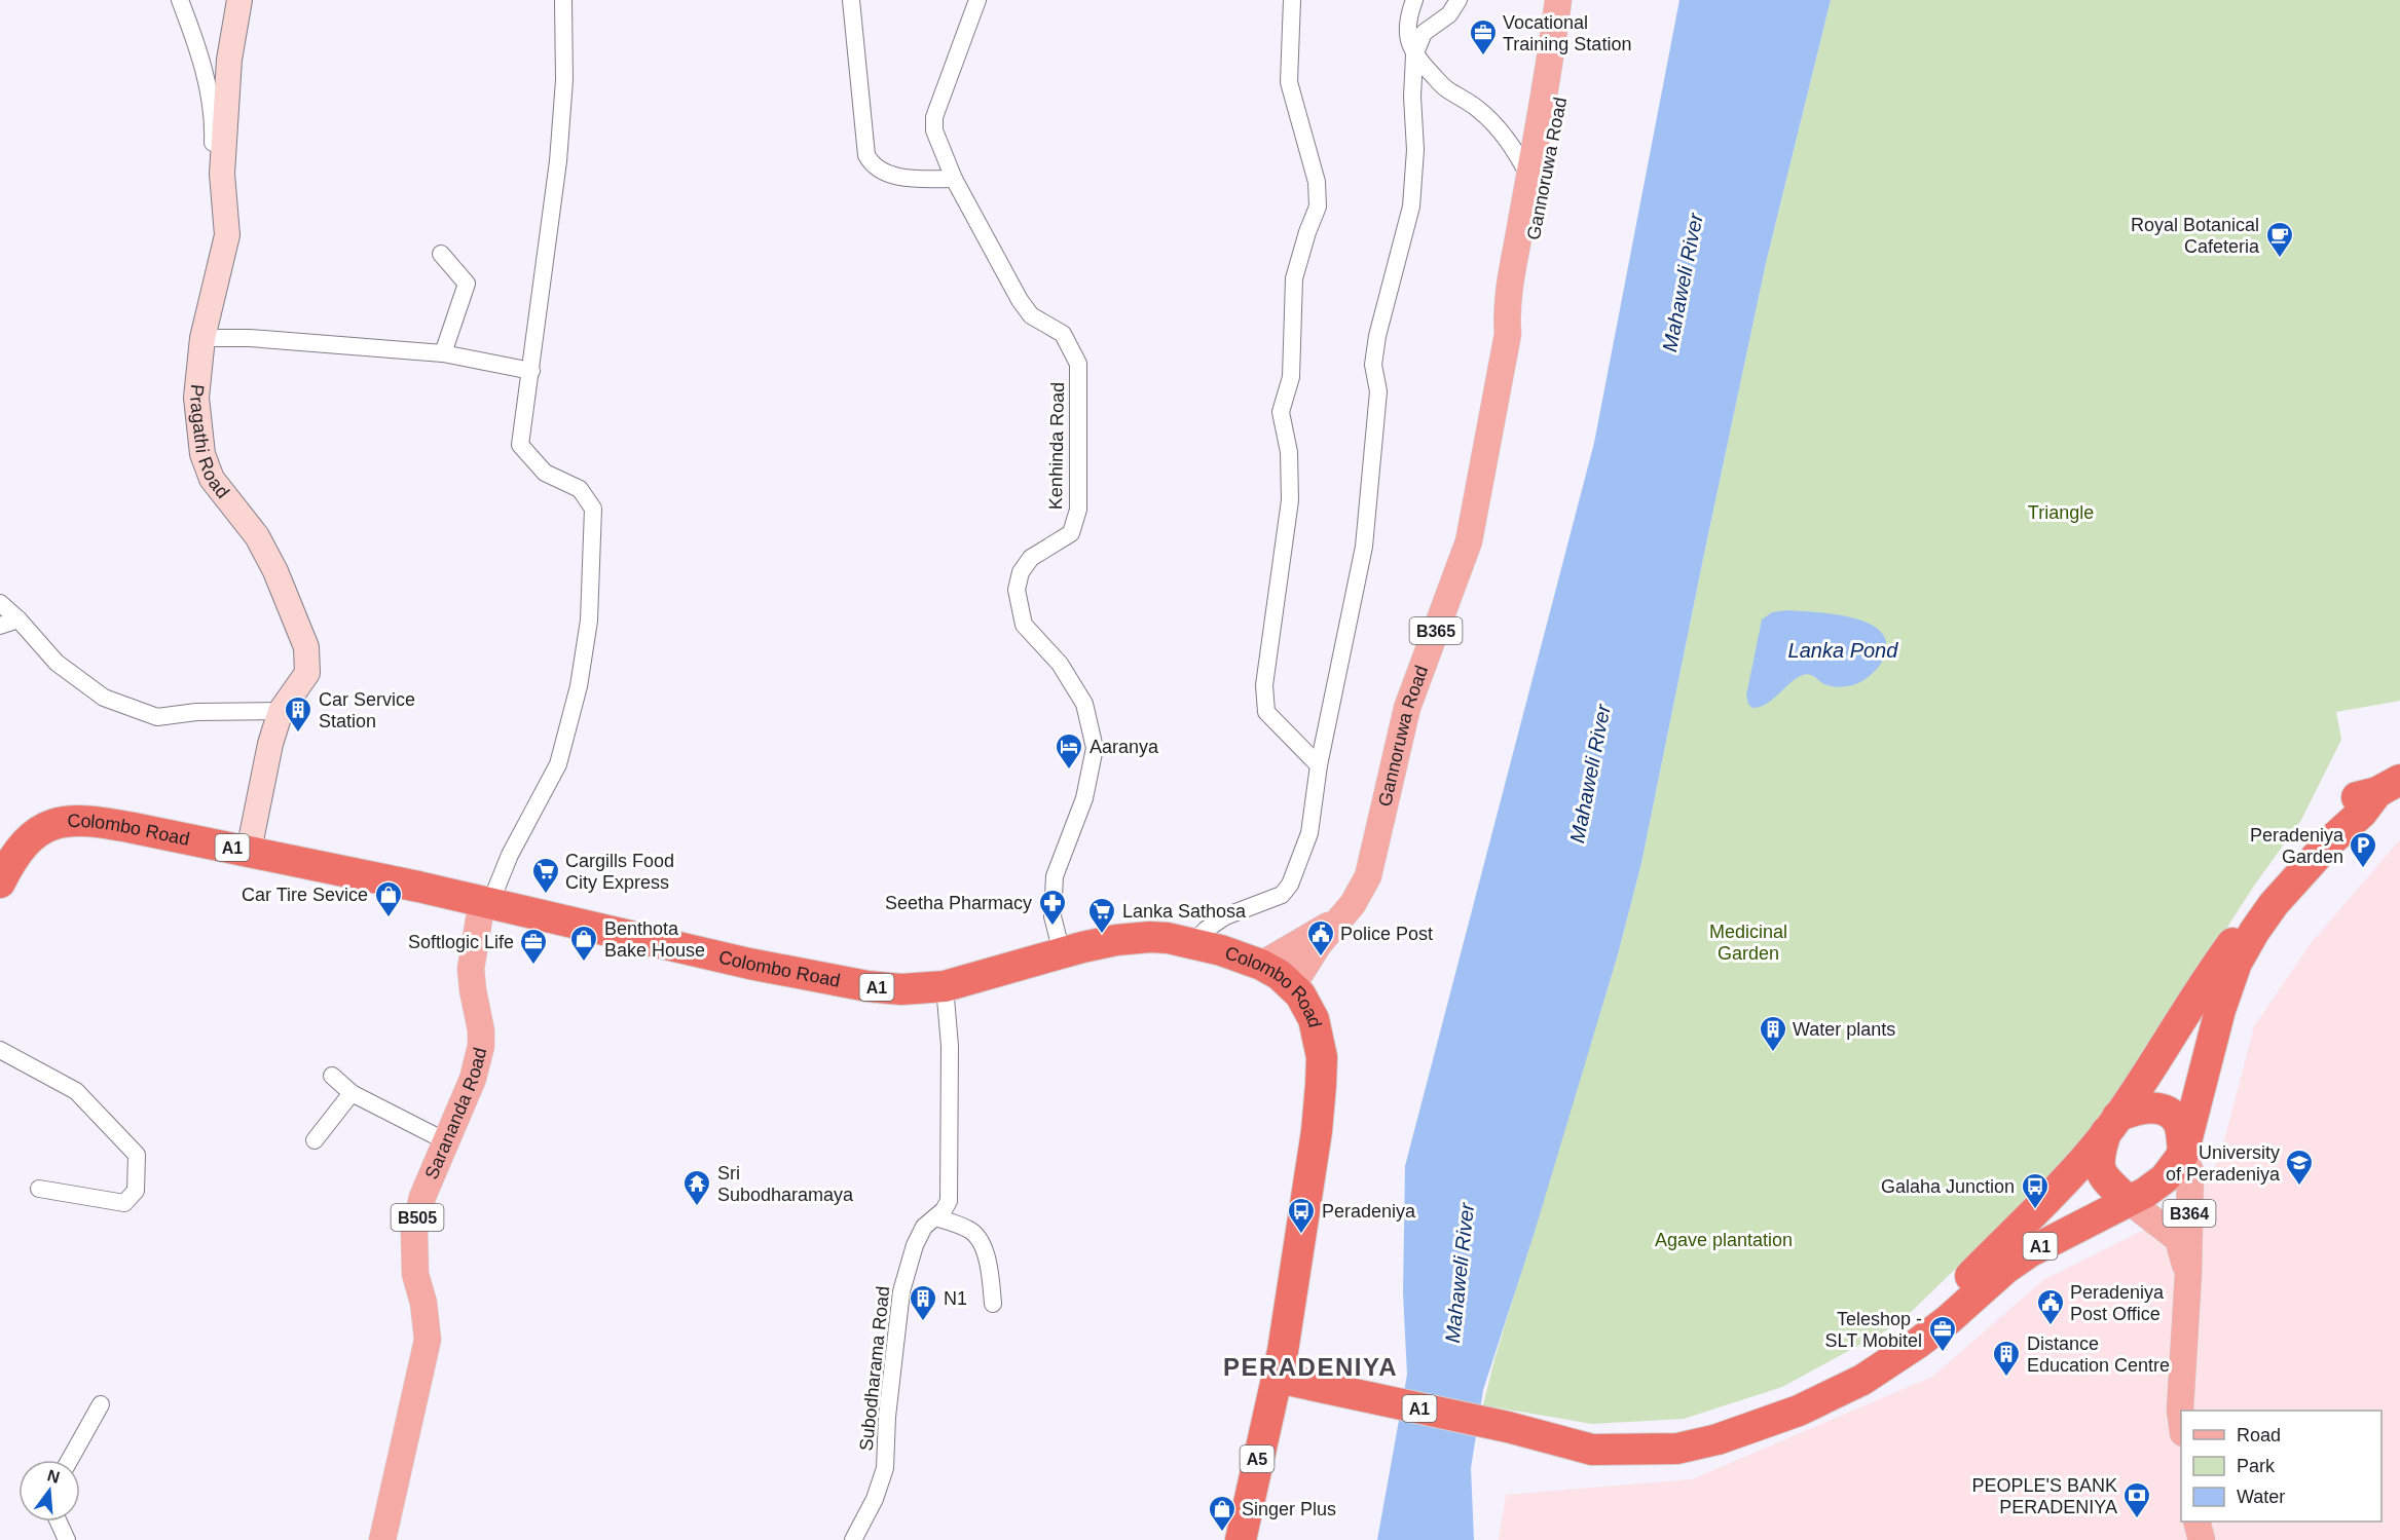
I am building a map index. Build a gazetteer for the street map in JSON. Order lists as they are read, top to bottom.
{
  "streets": {
    "highway": ["Colombo Road", "A1", "A5"],
    "main road": [
      "Gannoruwa Road",
      "B365",
      "Sarananda Road",
      "B364",
      "B505"
    ],
    "street": ["Pragathi Road", "Kenhinda Road", "Subodharama Road"]
  },
  "crossings": [
    ["Gannoruwa Road", "Colombo Road"],
    ["Pragathi Road", "Colombo Road"],
    ["Kenhinda Road", "Colombo Road"],
    ["Colombo Road", "A1"],
    ["Colombo Road", "Sarananda Road"],
    ["Colombo Road", "Subodharama Road"],
    ["Colombo Road", "A5"],
    ["A1", "B364"],
    ["A1", "A5"]
  ],
  "districts": ["PERADENIYA"],
  "water": ["Mahaweli River", "Lanka Pond"],
  "parks": ["Triangle", "Medicinal Garden", "Agave plantation"],
  "places": {
    "office": ["Vocational Training Station", "Softlogic Life", "Teleshop - SLT Mobitel"],
    "cafe": ["Royal Botanical Cafeteria"],
    "building": [
      "Car Service Station",
      "Water plants",
      "N1",
      "Distance Education Centre"
    ],
    "hotel": ["Aaranya"],
    "parking": ["Peradeniya Garden"],
    "supermarket": ["Cargills Food City Express", "Lanka Sathosa"],
    "shop": ["Car Tire Sevice", "Benthota Bake House", "Singer Plus"],
    "pharmacy": ["Seetha Pharmacy"],
    "public building": ["Police Post", "Peradeniya Post Office"],
    "school or university": ["University of Peradeniya"],
    "temple": ["Sri Subodharamaya"],
    "bus stop": ["Galaha Junction", "Peradeniya"],
    "bank": ["PEOPLE'S BANK PERADENIYA"]
  },
  "legend": ["Road", "Park", "Water"],
  "north": "top"
}
